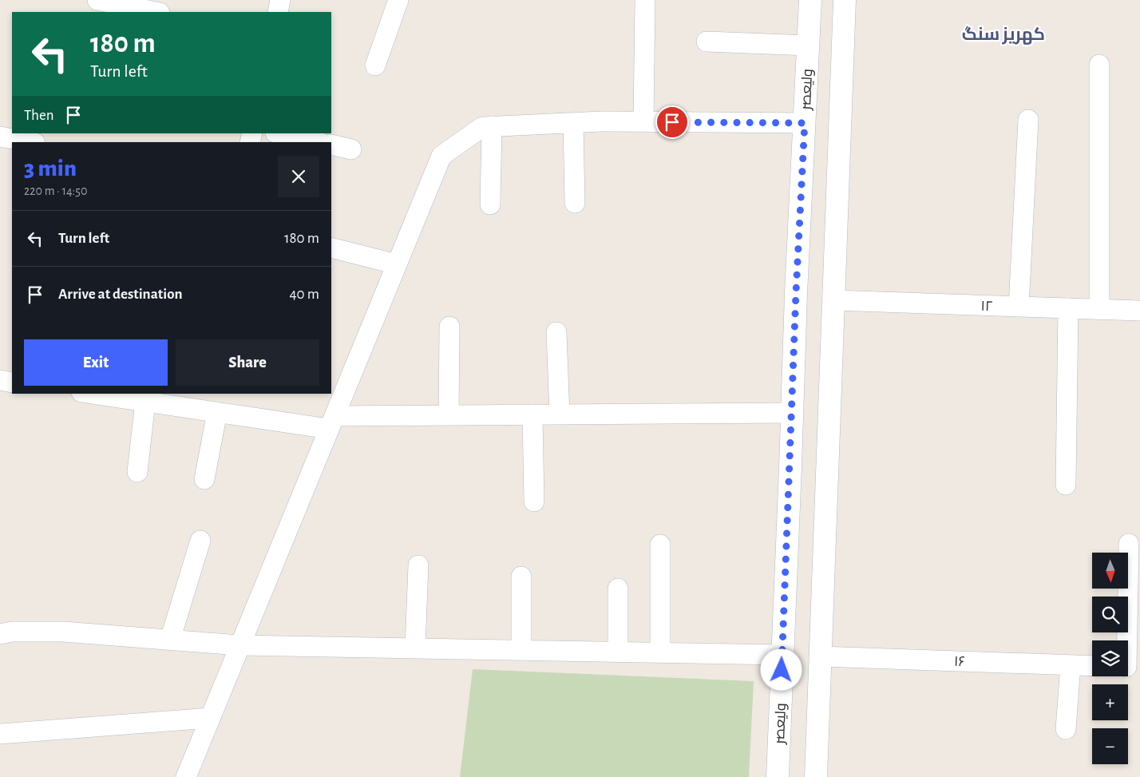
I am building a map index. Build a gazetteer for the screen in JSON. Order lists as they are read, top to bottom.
{
  "streets": {
    "main road": ["ولیعصر"],
    "street": ["۱۲", "۱۶"]
  },
  "districts": ["کهریز سنگ"],
  "north": "bottom",
  "page": {
    "turn": ["180 m", "Turn left"],
    "then": "Then",
    "heading": ["3 min", "220 m · 14:50"],
    "list": [
      {
        "name": "Turn left",
        "value": "180 m"
      },
      {
        "name": "Arrive at destination",
        "value": "40 m"
      }
    ],
    "buttons": ["Exit", "Share"],
    "map_buttons": ["+", "−"]
  }
}
